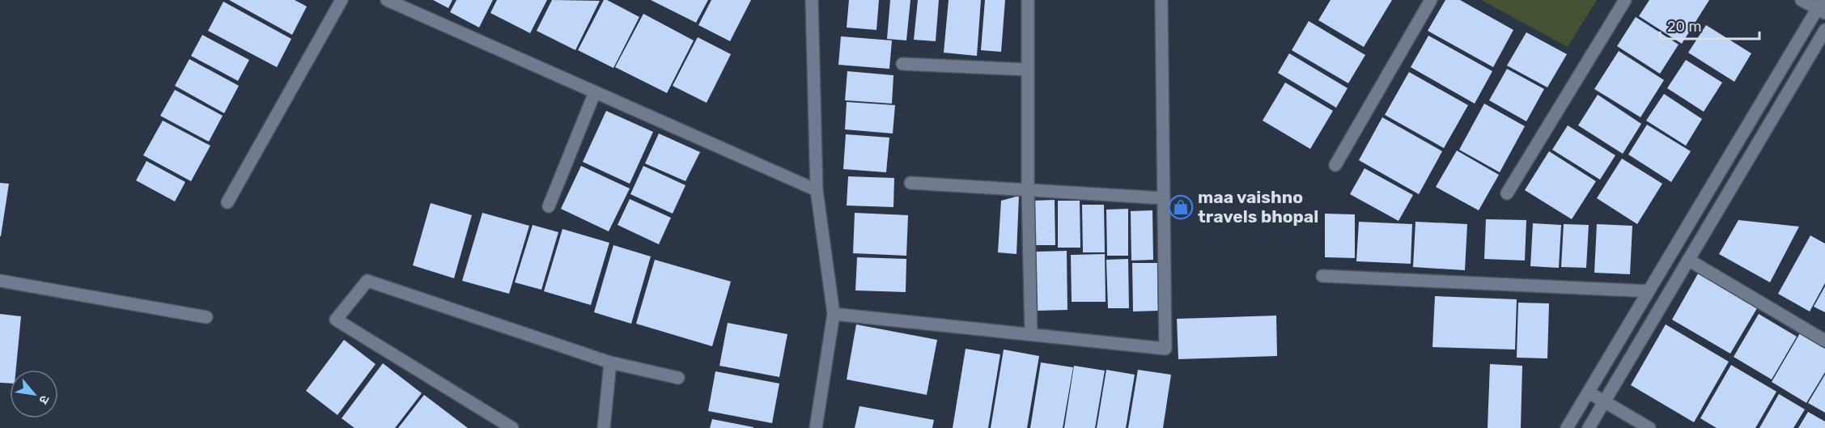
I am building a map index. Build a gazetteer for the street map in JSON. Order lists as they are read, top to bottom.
{
  "places": {
    "shop": ["maa vaishno travels bhopal"]
  },
  "scale_bar": "20 m",
  "north": "bottom right"
}
